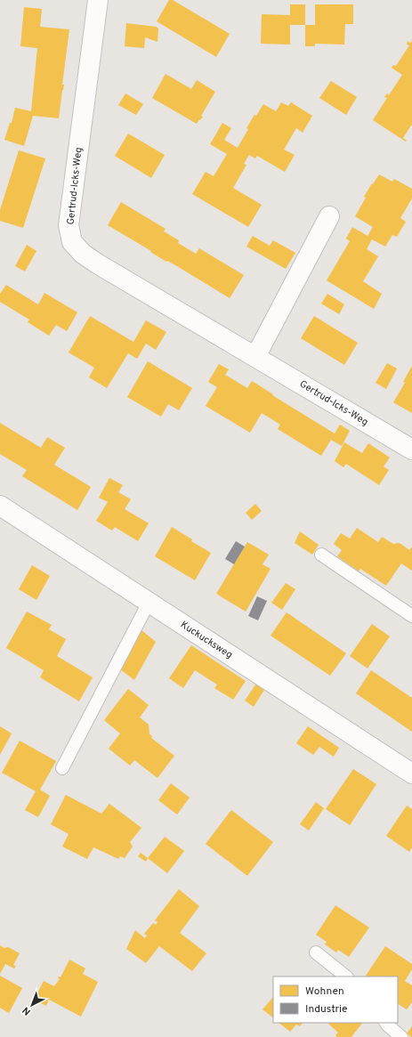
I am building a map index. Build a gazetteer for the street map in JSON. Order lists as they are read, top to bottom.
{
  "streets": {
    "street": ["Gertrud-Icks-Weg", "Kuckucksweg"]
  },
  "legend": ["Wohnen", "Industrie"],
  "north": "bottom left"
}
